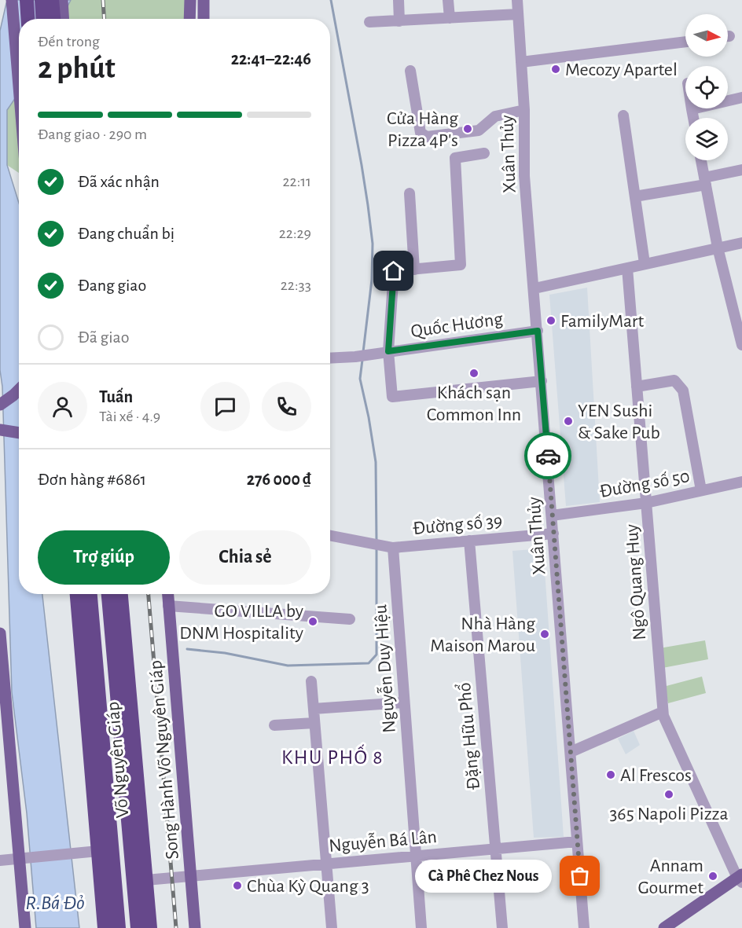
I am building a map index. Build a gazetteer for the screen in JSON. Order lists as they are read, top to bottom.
{
  "streets": {
    "highway": ["Võ Nguyên Giáp"],
    "main road": ["Song Hành Võ Nguyên Giáp"],
    "street": [
      "Xuân Thủy",
      "Quốc Hương",
      "Đường số 50",
      "Đường số 39",
      "Ngô Quang Huy",
      "Nguyễn Duy Hiệu",
      "Đặng Hữu Phổ",
      "Nguyễn Bá Lân"
    ]
  },
  "crossings": [
    ["Xuân Thủy", "Quốc Hương"],
    ["Xuân Thủy", "Đường số 50"],
    ["Xuân Thủy", "Đường số 39"],
    ["Xuân Thủy", "Nguyễn Bá Lân"],
    ["Đường số 50", "Ngô Quang Huy"],
    ["Đường số 39", "Nguyễn Duy Hiệu"],
    ["Đường số 39", "Đặng Hữu Phổ"],
    ["Nguyễn Duy Hiệu", "Nguyễn Bá Lân"],
    ["Đặng Hữu Phổ", "Nguyễn Bá Lân"],
    ["Võ Nguyên Giáp", "Nguyễn Bá Lân"],
    ["Song Hành Võ Nguyên Giáp", "Nguyễn Bá Lân"]
  ],
  "districts": ["KHU PHỐ 8"],
  "water": ["R.Bá Đỏ"],
  "places": [
    "Mecozy Apartel",
    "Cửa Hàng Pizza 4P's",
    "FamilyMart",
    "Khách sạn Common Inn",
    "YEN Sushi & Sake Pub",
    "GO VILLA by DNM Hospitality",
    "Nhà Hàng Maison Marou",
    "Al Frescos",
    "365 Napoli Pizza",
    "Cà Phê Chez Nous",
    "Annam Gourmet",
    "Chùa Kỳ Quang 3"
  ],
  "north": "right",
  "page": {
    "heading": ["2 phút", "Đến trong", "22:41–22:46"],
    "panel": [
      "Tuấn",
      "Tài xế · 4.9",
      "Đơn hàng #6861",
      "276 000 ₫"
    ],
    "bar": "Đang giao · 290 m",
    "list": [
      ["Đã xác nhận", "22:11"],
      ["Đang chuẩn bị", "22:29"],
      ["Đang giao", "22:33"],
      "Đã giao"
    ],
    "buttons": ["Trợ giúp", "Chia sẻ"],
    "bubble": "Cà Phê Chez Nous"
  }
}
